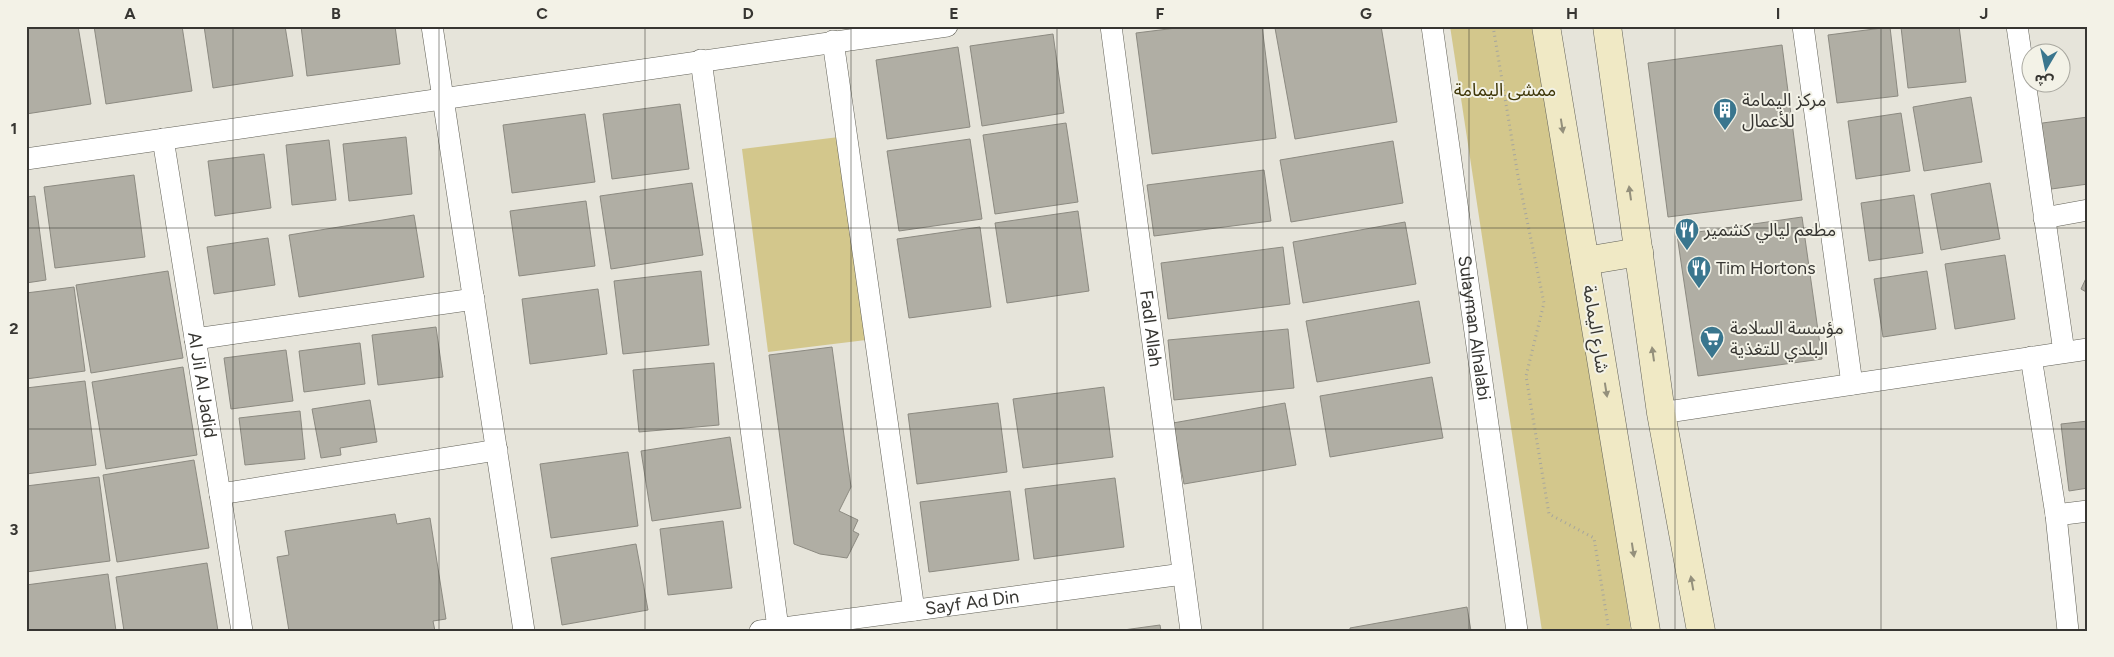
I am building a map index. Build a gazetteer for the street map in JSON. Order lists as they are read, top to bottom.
{
  "streets": {
    "main road": ["شارع اليمامة"],
    "street": [
      "Fadl Allah",
      "Sulayman Alhalabi",
      "Al Jil Al Jadid",
      "Sayf Ad Din"
    ]
  },
  "crossings": [
    ["Fadl Allah", "Sayf Ad Din"]
  ],
  "parks": ["ممشى اليمامة"],
  "places": {
    "building": ["مركز اليمامة للأعمال"],
    "restaurant": ["مطعم ليالي كشمير", "Tim Hortons"],
    "supermarket": ["مؤسسة السلامة البلدي للتغذية"]
  },
  "north": "bottom",
  "grid": {
    "columns": [
      "A",
      "B",
      "C",
      "D",
      "E",
      "F",
      "G",
      "H",
      "I",
      "J"
    ],
    "rows": ["1", "2", "3"]
  }
}
